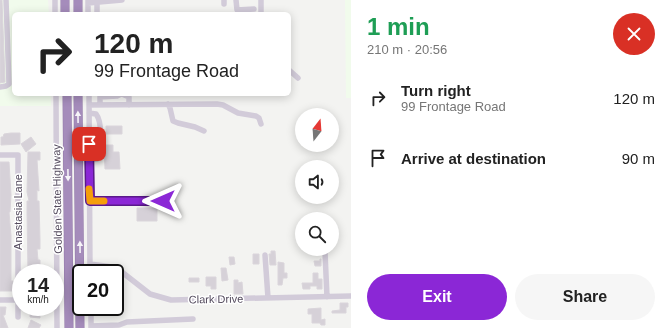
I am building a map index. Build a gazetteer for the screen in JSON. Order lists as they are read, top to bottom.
{
  "streets": {
    "highway": ["Golden State Highway"],
    "street": ["Anastasia Lane", "Clark Drive"]
  },
  "north": "top",
  "page": {
    "heading": ["1 min", "210 m · 20:56"],
    "turn": ["120 m", "99 Frontage Road"],
    "list": [
      {
        "name": "Turn right",
        "note": "99 Frontage Road",
        "value": "120 m"
      },
      {
        "name": "Arrive at destination",
        "value": "90 m"
      }
    ],
    "speed": "14 km/h",
    "limit": "20",
    "buttons": ["Exit", "Share"]
  }
}
